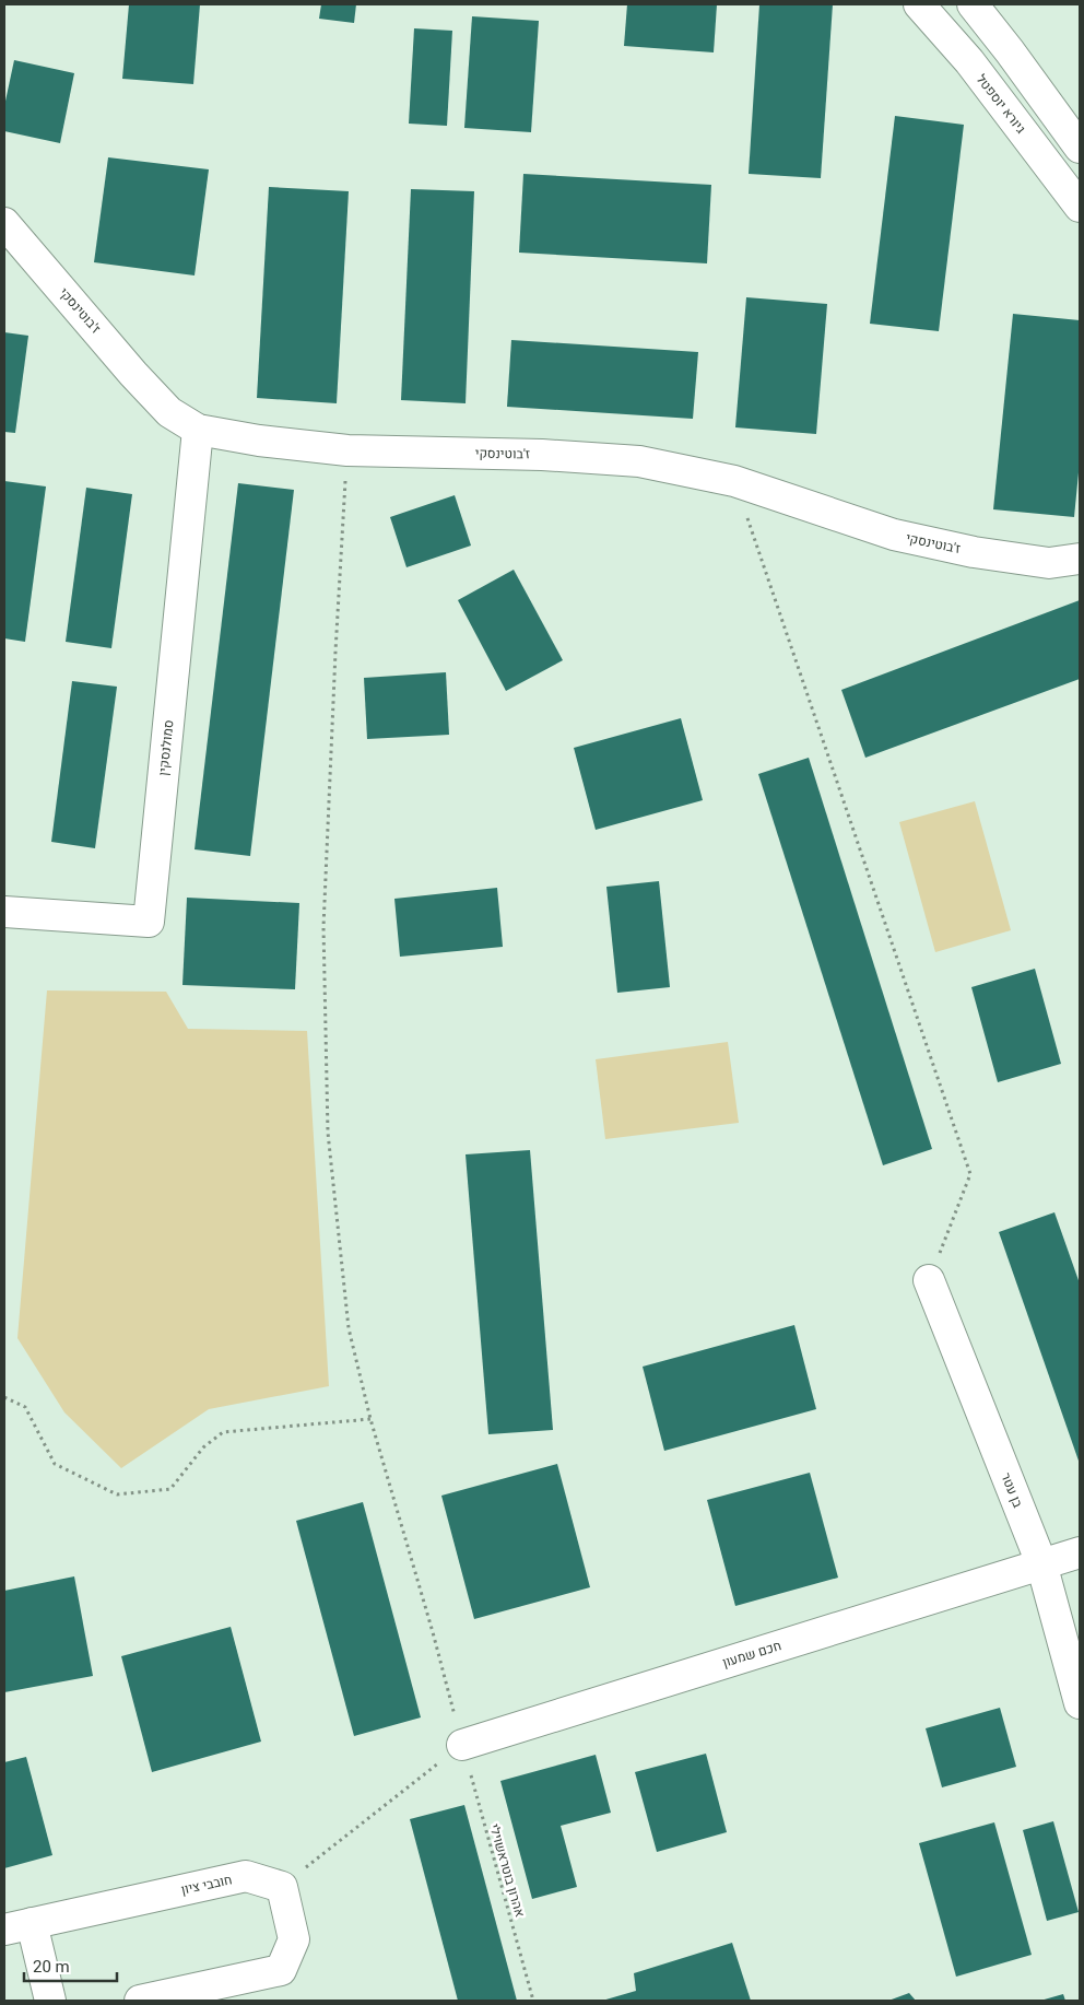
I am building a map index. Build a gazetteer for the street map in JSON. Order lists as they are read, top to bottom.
{
  "streets": {
    "street": [
      "גיורא יוספטל",
      "ז'בוטינסקי",
      "סמולנסקין",
      "בן עטר",
      "חכם שמעון",
      "חובבי ציון"
    ],
    "path": ["אהרון בוטראשוילי"]
  },
  "crossings": [
    ["ז'בוטינסקי", "סמולנסקין"],
    ["ז'בוטינסקי", "אהרון בוטראשוילי"],
    ["בן עטר", "חכם שמעון"],
    ["חכם שמעון", "אהרון בוטראשוילי"]
  ],
  "scale_bar": "20 m"
}
